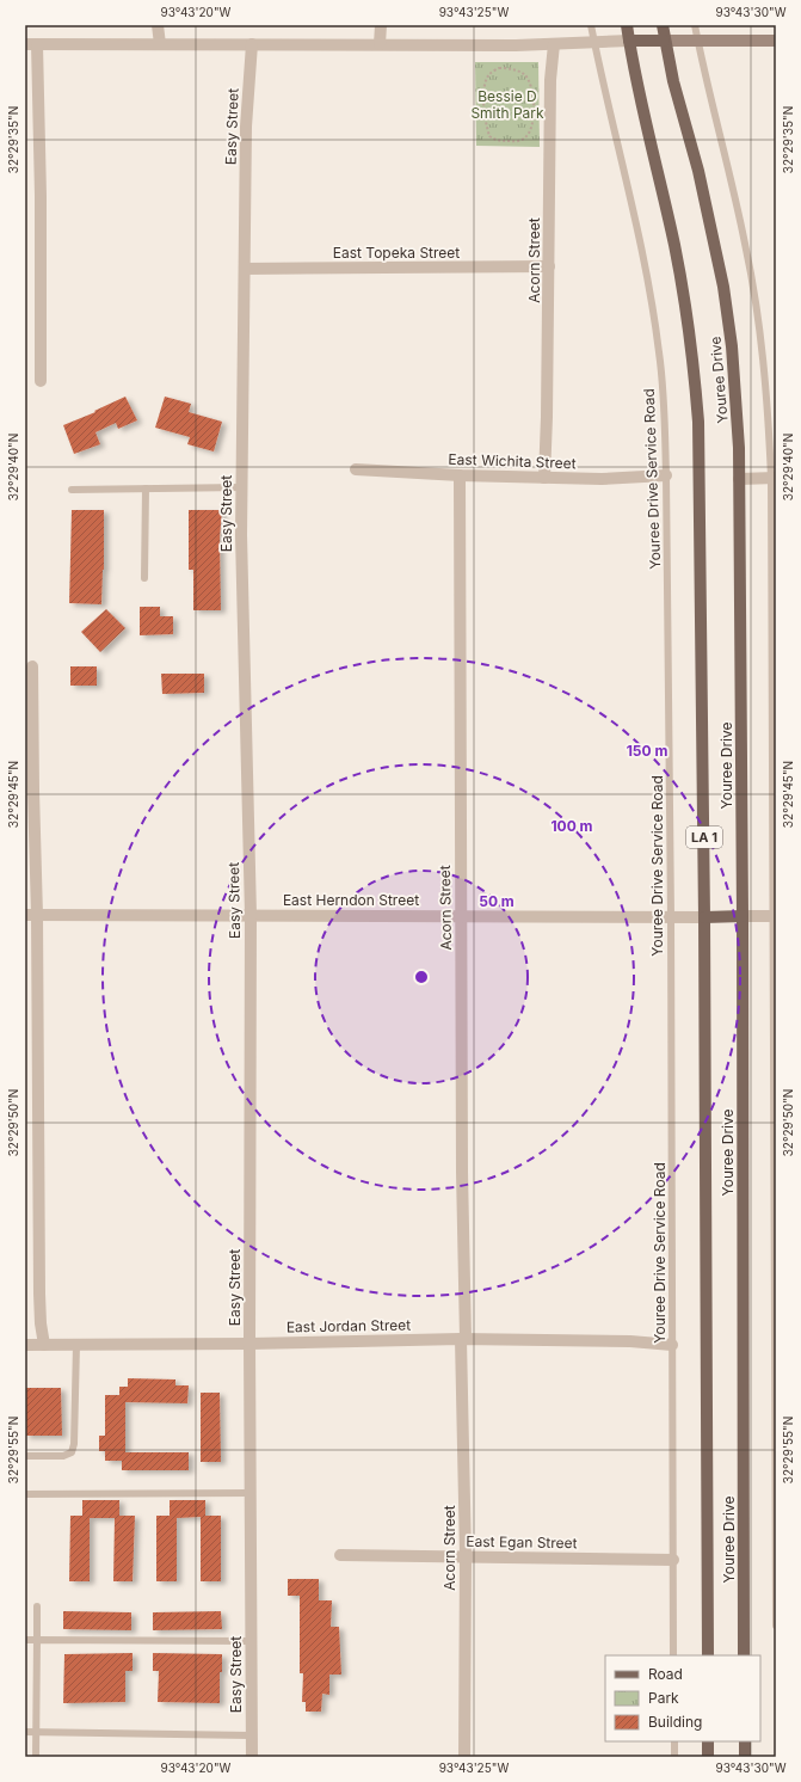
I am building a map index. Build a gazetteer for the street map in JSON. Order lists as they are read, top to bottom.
{
  "streets": {
    "main road": ["Youree Drive", "LA 1"],
    "street": [
      "Easy Street",
      "East Topeka Street",
      "Acorn Street",
      "East Wichita Street",
      "East Herndon Street",
      "East Jordan Street",
      "East Egan Street"
    ],
    "lane": ["Youree Drive Service Road"]
  },
  "crossings": [
    ["Easy Street", "East Topeka Street"],
    ["Easy Street", "East Herndon Street"],
    ["Easy Street", "East Jordan Street"],
    ["East Topeka Street", "Acorn Street"],
    ["Acorn Street", "East Wichita Street"],
    ["Acorn Street", "East Herndon Street"],
    ["Acorn Street", "East Jordan Street"],
    ["Acorn Street", "East Egan Street"],
    ["Youree Drive", "East Herndon Street"],
    ["East Wichita Street", "Youree Drive Service Road"],
    ["Youree Drive Service Road", "East Herndon Street"],
    ["Youree Drive Service Road", "East Jordan Street"],
    ["Youree Drive Service Road", "East Egan Street"]
  ],
  "parks": ["Bessie D Smith Park"],
  "legend": ["Road", "Park", "Building"],
  "coordinates": [
    "93°43'20\"W",
    "93°43'25\"W",
    "93°43'30\"W",
    "32°29'35\"N",
    "32°29'40\"N",
    "32°29'45\"N",
    "32°29'50\"N",
    "32°29'55\"N"
  ],
  "rings": ["150 m", "100 m", "50 m"]
}
